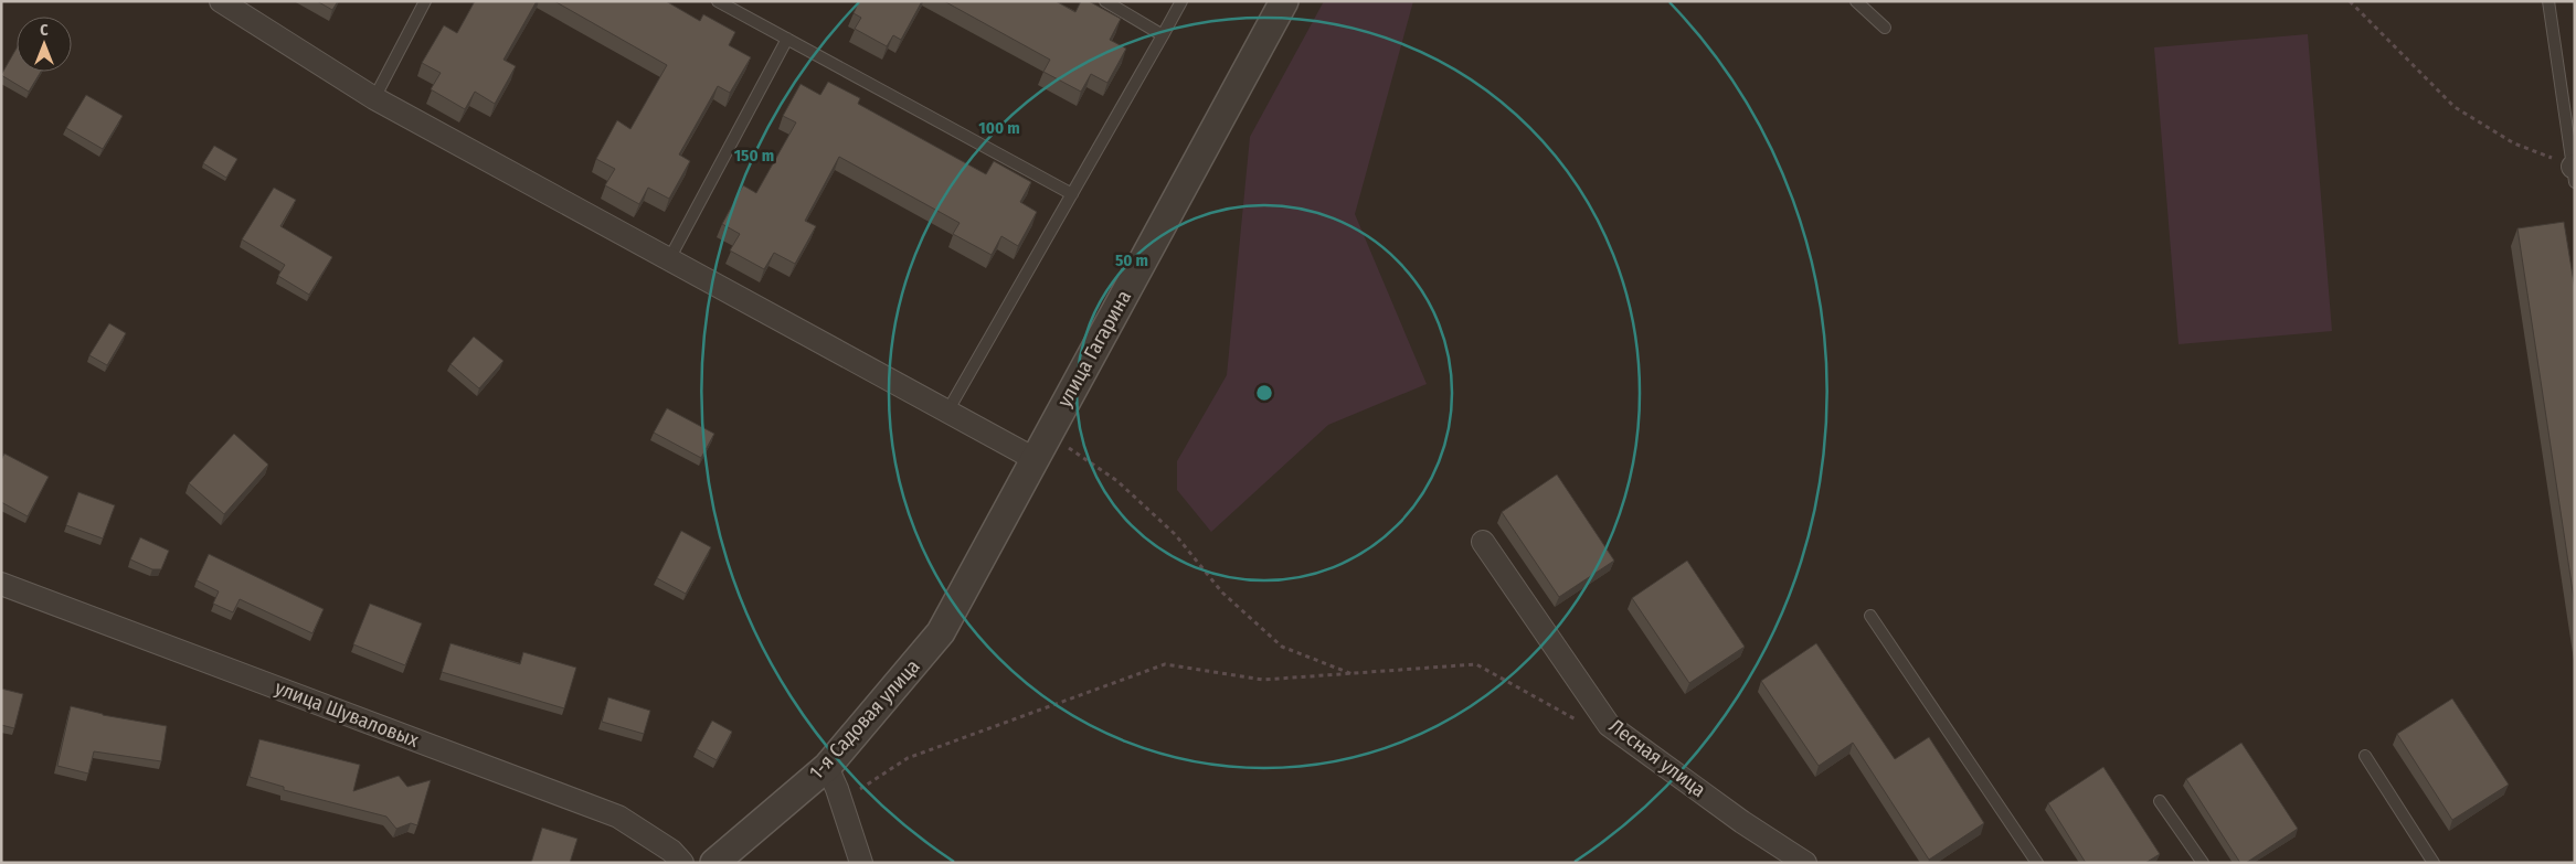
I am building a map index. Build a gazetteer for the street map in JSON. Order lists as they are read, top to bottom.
{
  "streets": {
    "street": [
      "улица Гагарина",
      "улица Шуваловых",
      "1-я Садовая улица",
      "Лесная улица"
    ]
  },
  "crossings": [
    ["улица Гагарина", "1-я Садовая улица"]
  ],
  "north": "top",
  "rings": ["100 m", "150 m", "50 m"]
}
